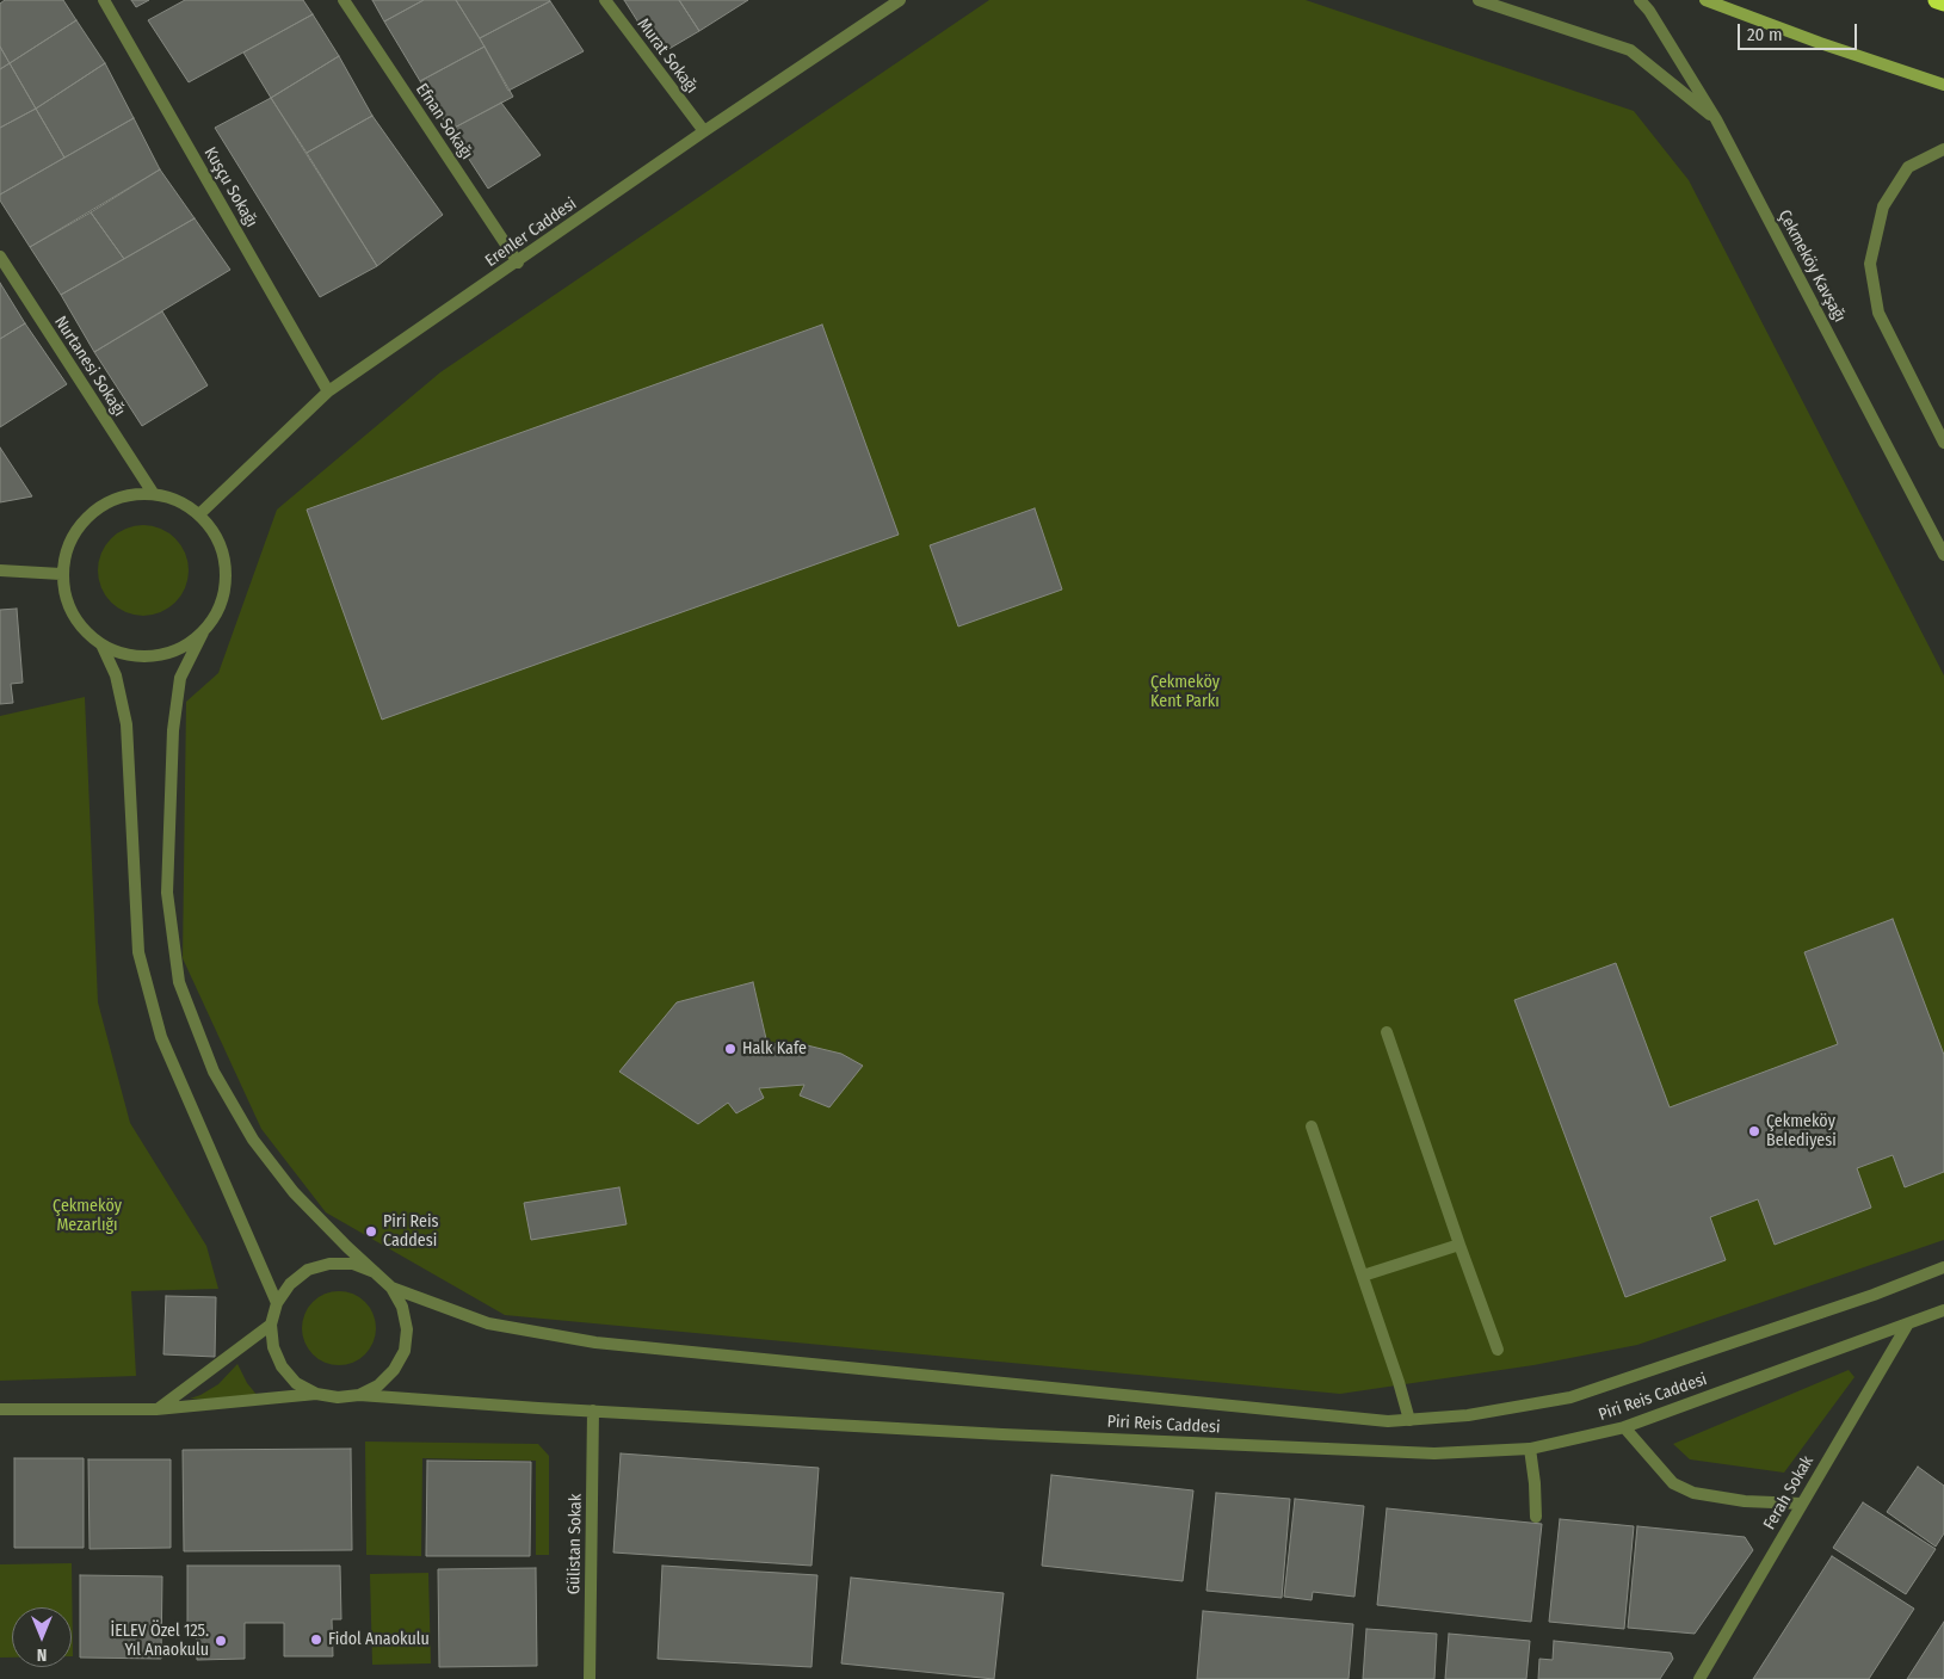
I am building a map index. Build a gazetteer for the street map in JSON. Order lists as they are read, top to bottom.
{
  "streets": {
    "street": [
      "Murat Sokağı",
      "Efnan Sokağı",
      "Kuşçu Sokağı",
      "Erenler Caddesi",
      "Çekmeköy Kavşağı",
      "Nurtanesi Sokağı",
      "Piri Reis Caddesi",
      "Ferah Sokak",
      "Gülistan Sokak"
    ]
  },
  "crossings": [
    ["Murat Sokağı", "Erenler Caddesi"],
    ["Efnan Sokağı", "Erenler Caddesi"],
    ["Kuşçu Sokağı", "Erenler Caddesi"],
    ["Erenler Caddesi", "Nurtanesi Sokağı"],
    ["Piri Reis Caddesi", "Ferah Sokak"],
    ["Piri Reis Caddesi", "Gülistan Sokak"]
  ],
  "parks": ["Çekmeköy Kent Parkı", "Çekmeköy Mezarlığı"],
  "places": [
    "Halk Kafe",
    "Çekmeköy Belediyesi",
    "Piri Reis Caddesi",
    "Fidol Anaokulu",
    "İELEV Özel 125. Yıl Anaokulu"
  ],
  "scale_bar": "20 m",
  "north": "bottom"
}
